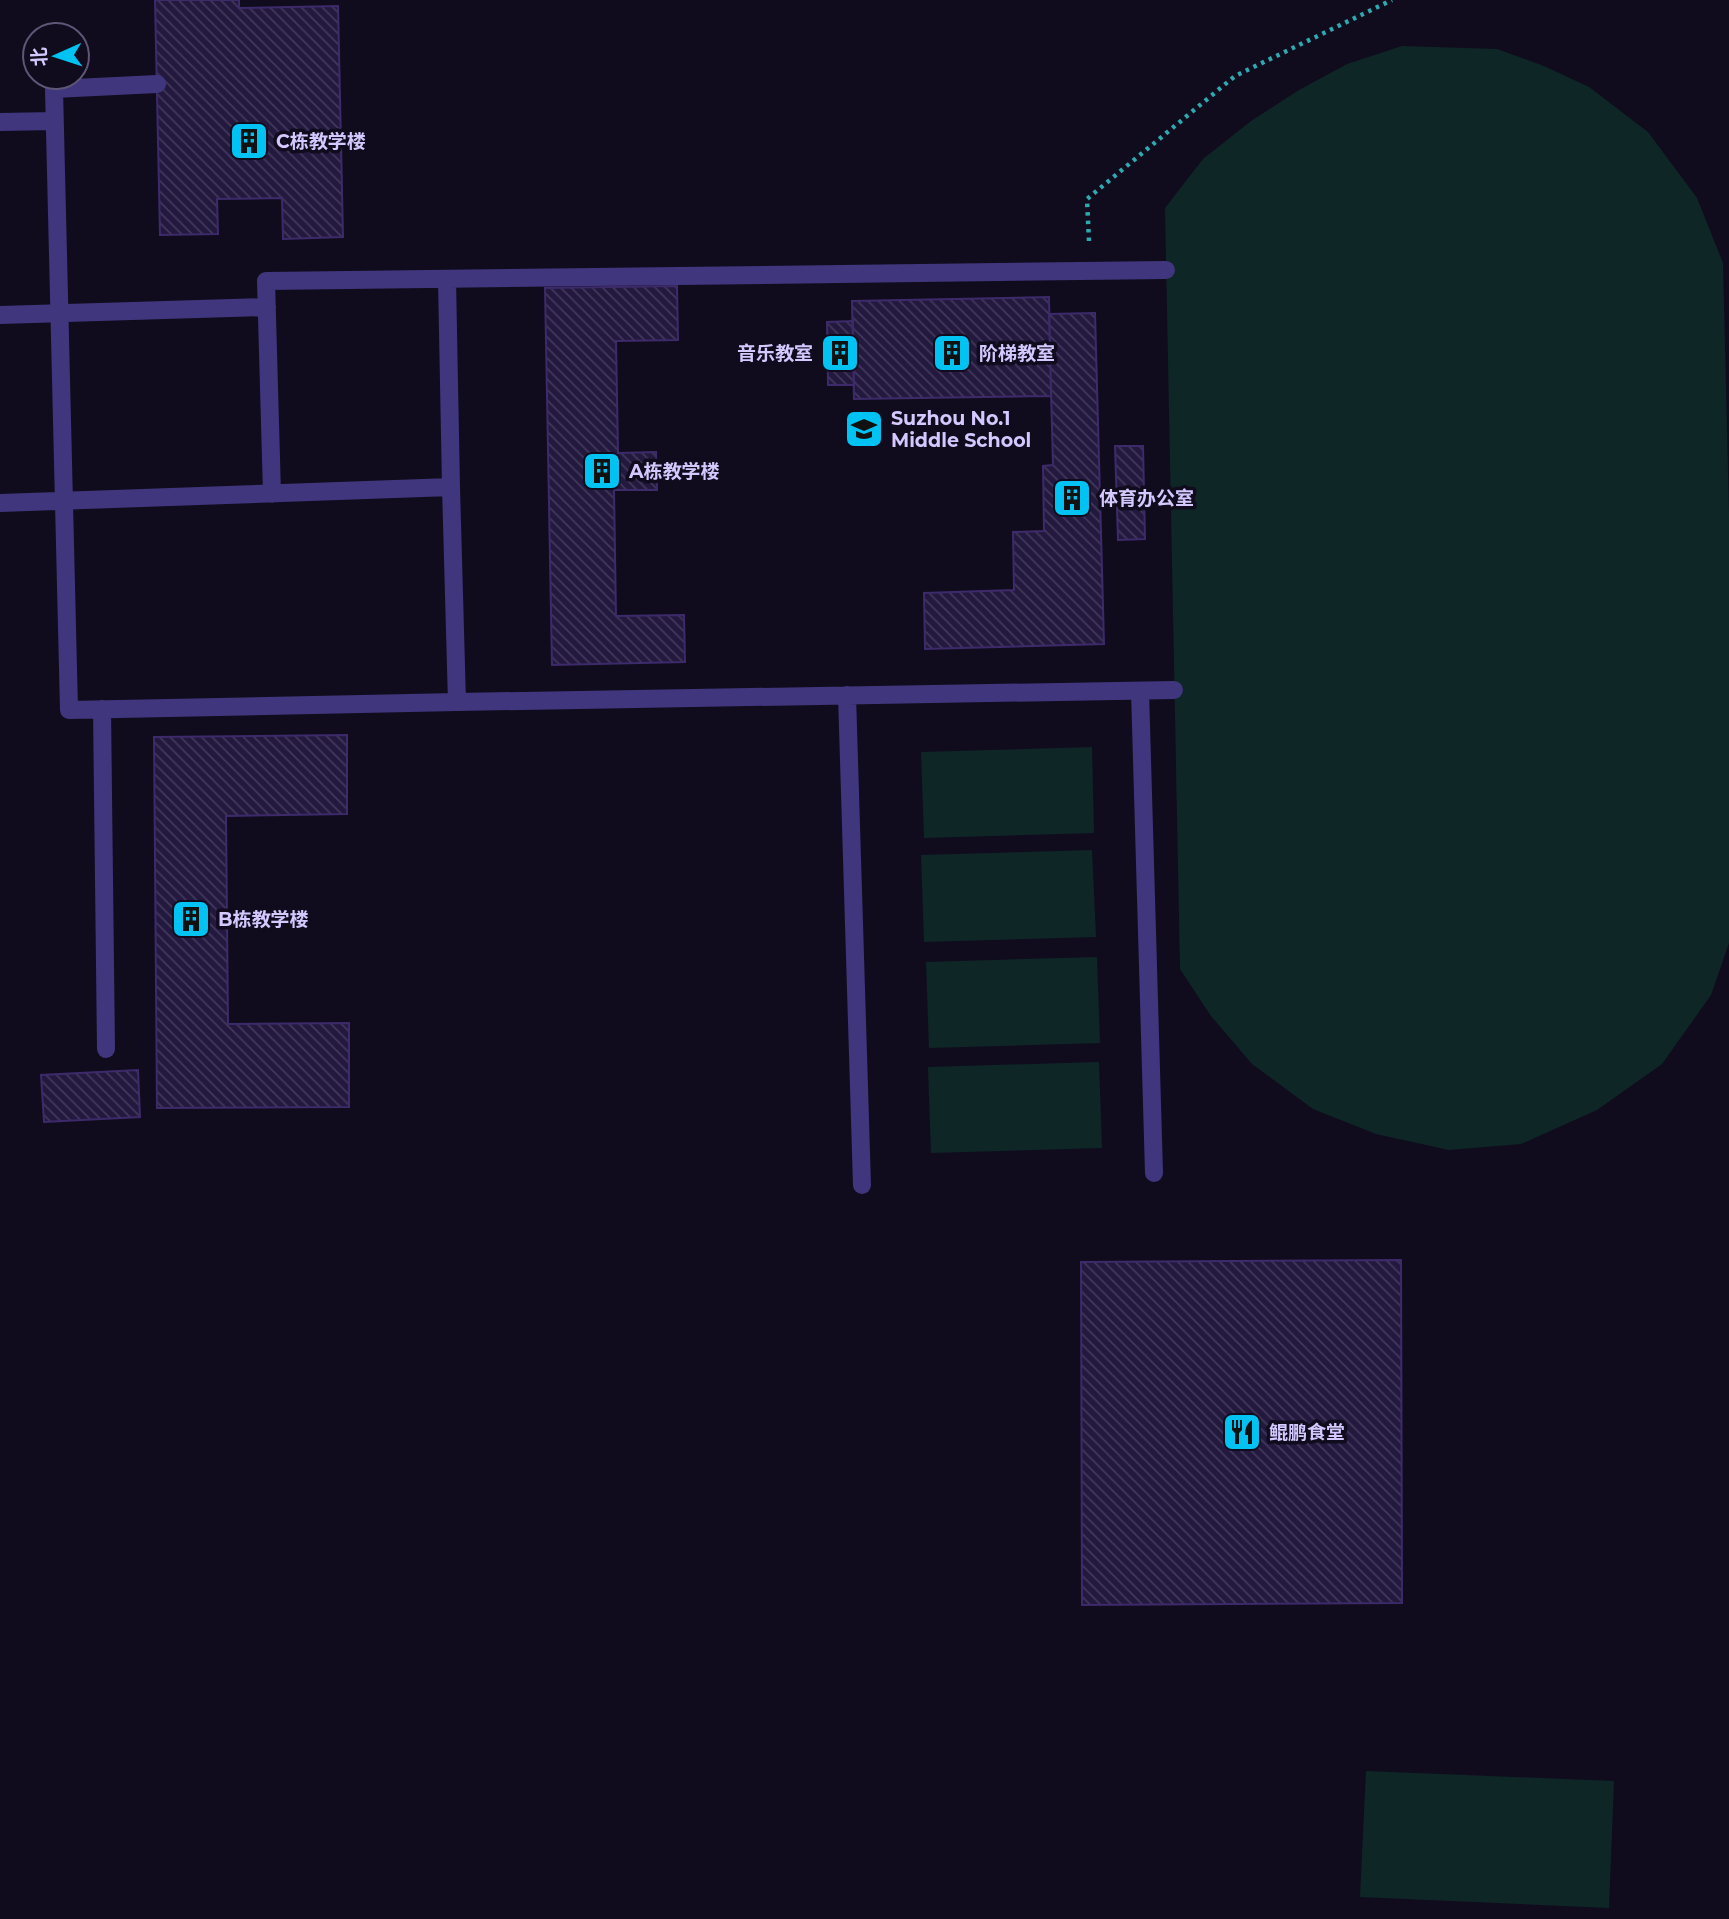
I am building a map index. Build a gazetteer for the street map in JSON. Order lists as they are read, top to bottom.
{
  "places": {
    "building": [
      "C栋教学楼",
      "音乐教室",
      "阶梯教室",
      "A栋教学楼",
      "体育办公室",
      "B栋教学楼"
    ],
    "school or university": ["Suzhou No.1 Middle School"],
    "restaurant": ["鲲鹏食堂"]
  },
  "north": "left"
}
